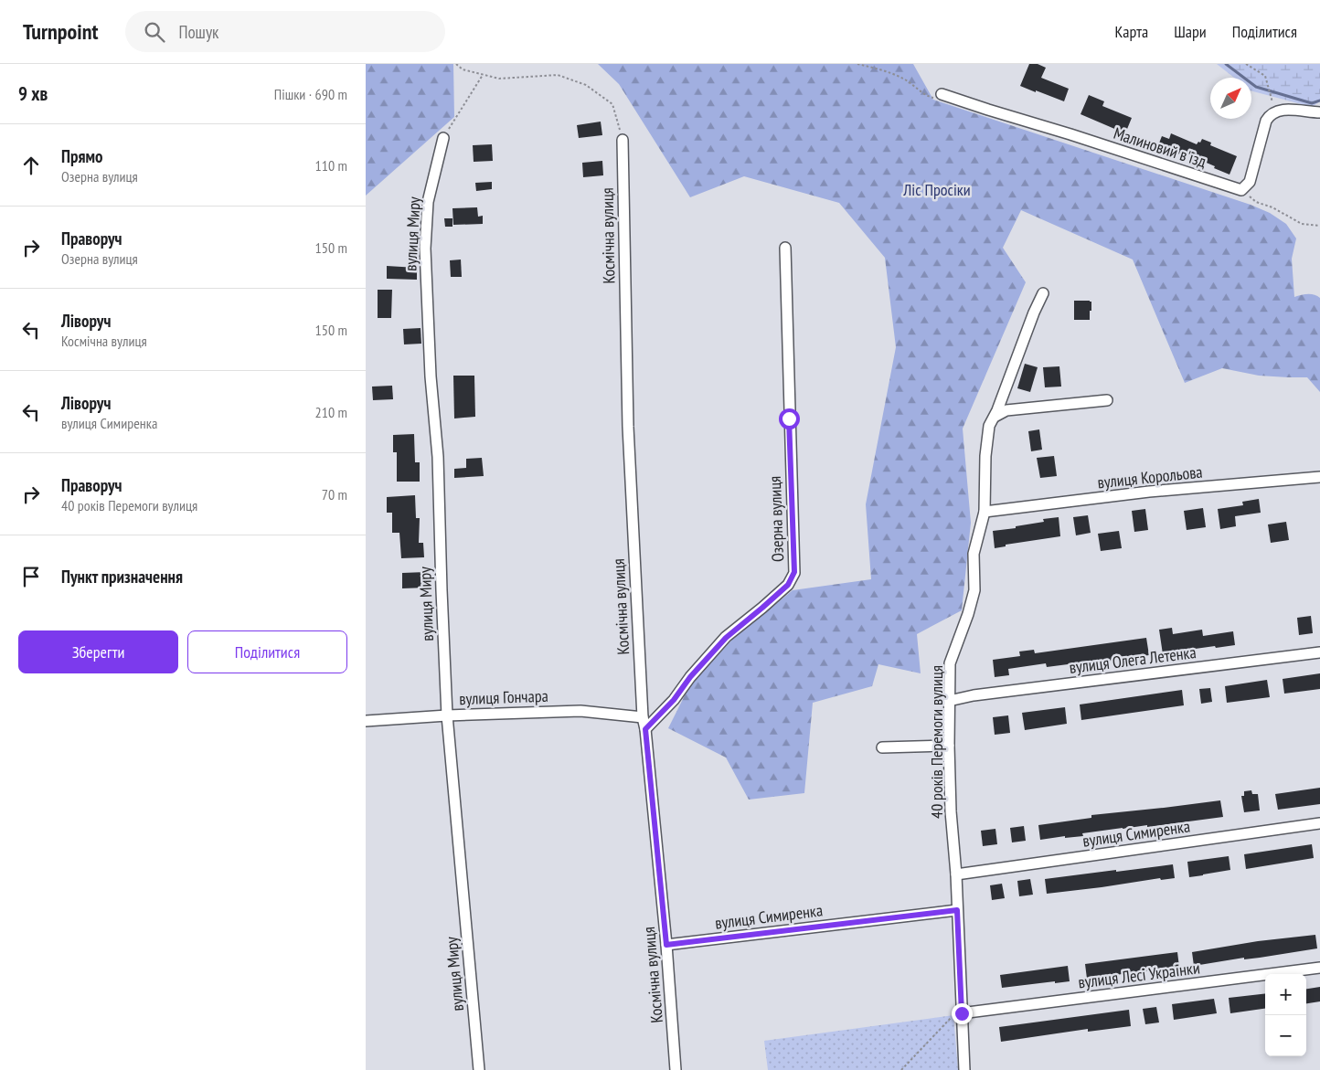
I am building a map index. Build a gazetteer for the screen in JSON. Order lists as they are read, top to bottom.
{
  "streets": {
    "street": [
      "Малиновий в'їзд",
      "вулиця Миру",
      "Космічна вулиця",
      "вулиця Корольова",
      "Озерна вулиця",
      "вулиця Олега Летенка",
      "вулиця Гончара",
      "40 років Перемоги вулиця",
      "вулиця Симиренка",
      "вулиця Лесі Українки"
    ]
  },
  "crossings": [
    ["вулиця Миру", "вулиця Гончара"],
    ["Космічна вулиця", "Озерна вулиця"],
    ["Космічна вулиця", "вулиця Гончара"],
    ["Космічна вулиця", "вулиця Симиренка"],
    ["вулиця Корольова", "40 років Перемоги вулиця"],
    ["вулиця Олега Летенка", "40 років Перемоги вулиця"],
    ["40 років Перемоги вулиця", "вулиця Симиренка"],
    ["40 років Перемоги вулиця", "вулиця Лесі Українки"]
  ],
  "parks": ["Ліс Просіки"],
  "north": "top right",
  "page": {
    "header": "Turnpoint",
    "search": "Пошук",
    "nav": ["Карта", "Шари", "Поділитися"],
    "heading": ["9 хв", "Пішки · 690 m"],
    "list": [
      ["Прямо", "Озерна вулиця", "110 m"],
      ["Праворуч", "Озерна вулиця", "150 m"],
      ["Ліворуч", "Космічна вулиця", "150 m"],
      ["Ліворуч", "вулиця Симиренка", "210 m"],
      ["Праворуч", "40 років Перемоги вулиця", "70 m"],
      "Пункт призначення"
    ],
    "buttons": ["Зберегти", "Поділитися"],
    "map_buttons": ["+", "−"]
  }
}
